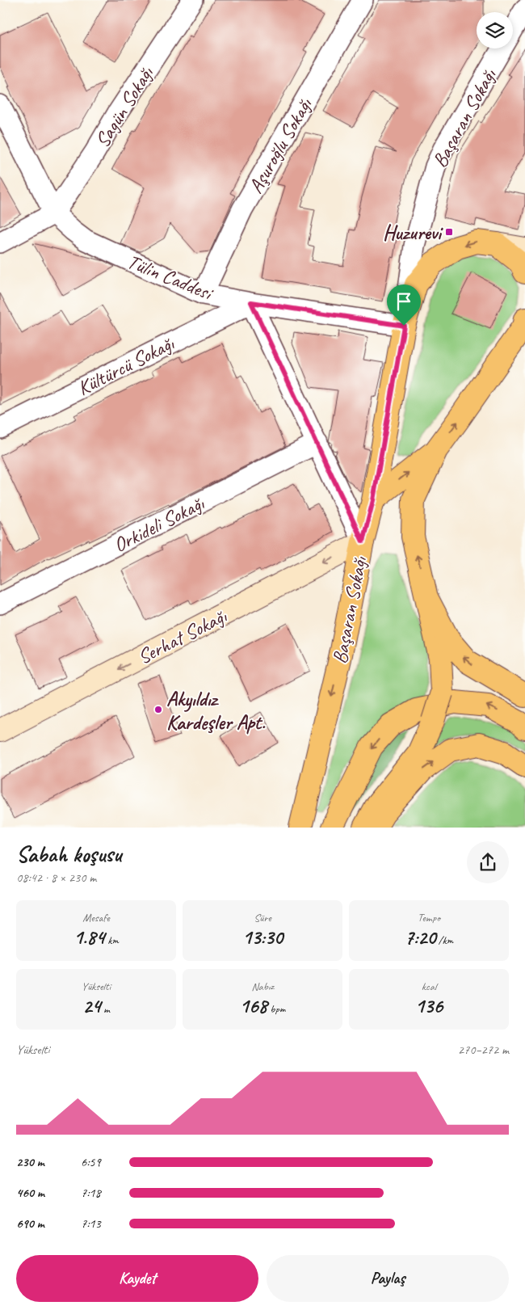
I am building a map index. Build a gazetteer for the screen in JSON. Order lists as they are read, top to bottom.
{
  "streets": {
    "main road": ["Başaran Sokağı", "Serhat Sokağı"],
    "street": [
      "Sagün Sokağı",
      "Aşuroğlu Sokağı",
      "Tülin Caddesi",
      "Kültürcü Sokağı",
      "Orkideli Sokağı"
    ]
  },
  "crossings": [
    ["Sagün Sokağı", "Tülin Caddesi"],
    ["Başaran Sokağı", "Tülin Caddesi"],
    ["Başaran Sokağı", "Serhat Sokağı"],
    ["Aşuroğlu Sokağı", "Tülin Caddesi"],
    ["Tülin Caddesi", "Kültürcü Sokağı"]
  ],
  "one_way": ["Serhat Sokağı"],
  "places": {
    "transit": ["Huzurevi"],
    "other": ["Akyıldız Kardeşler Apt."]
  },
  "page": {
    "heading": ["Sabah koşusu", "08:42 · 8 × 230 m"],
    "stats": [
      ["Mesafe", "1.84 km"],
      ["Süre", "13:30"],
      ["Tempo", "7:20 /km"],
      ["Yükselti", "24 m"],
      ["Nabız", "168 bpm"],
      ["kcal", "136"]
    ],
    "chart": ["Yükselti", "270–272 m"],
    "list": [
      {
        "name": "230 m",
        "note": "6:59"
      },
      {
        "name": "460 m",
        "note": "7:18"
      },
      {
        "name": "690 m",
        "note": "7:13"
      }
    ],
    "buttons": ["Kaydet", "Paylaş"]
  }
}
